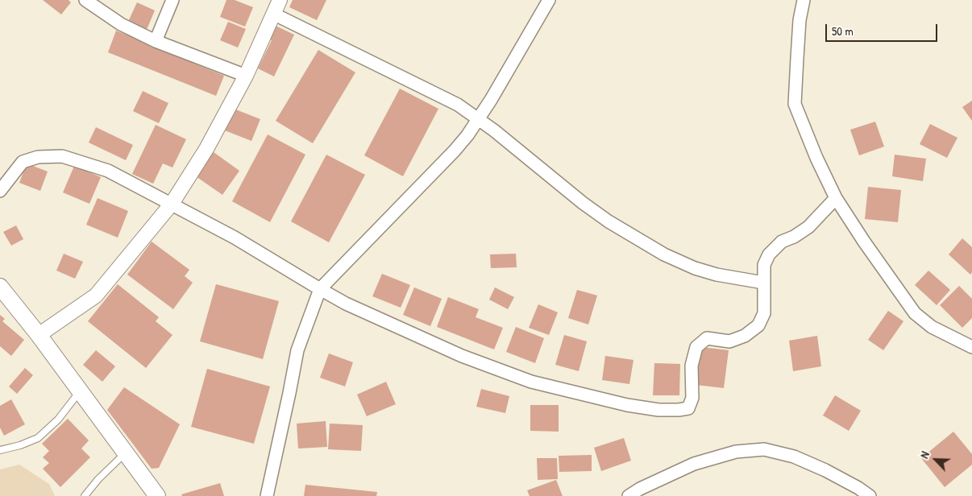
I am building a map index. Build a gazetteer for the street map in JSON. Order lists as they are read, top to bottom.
{
  "scale_bar": "50 m",
  "north": "top left"
}
